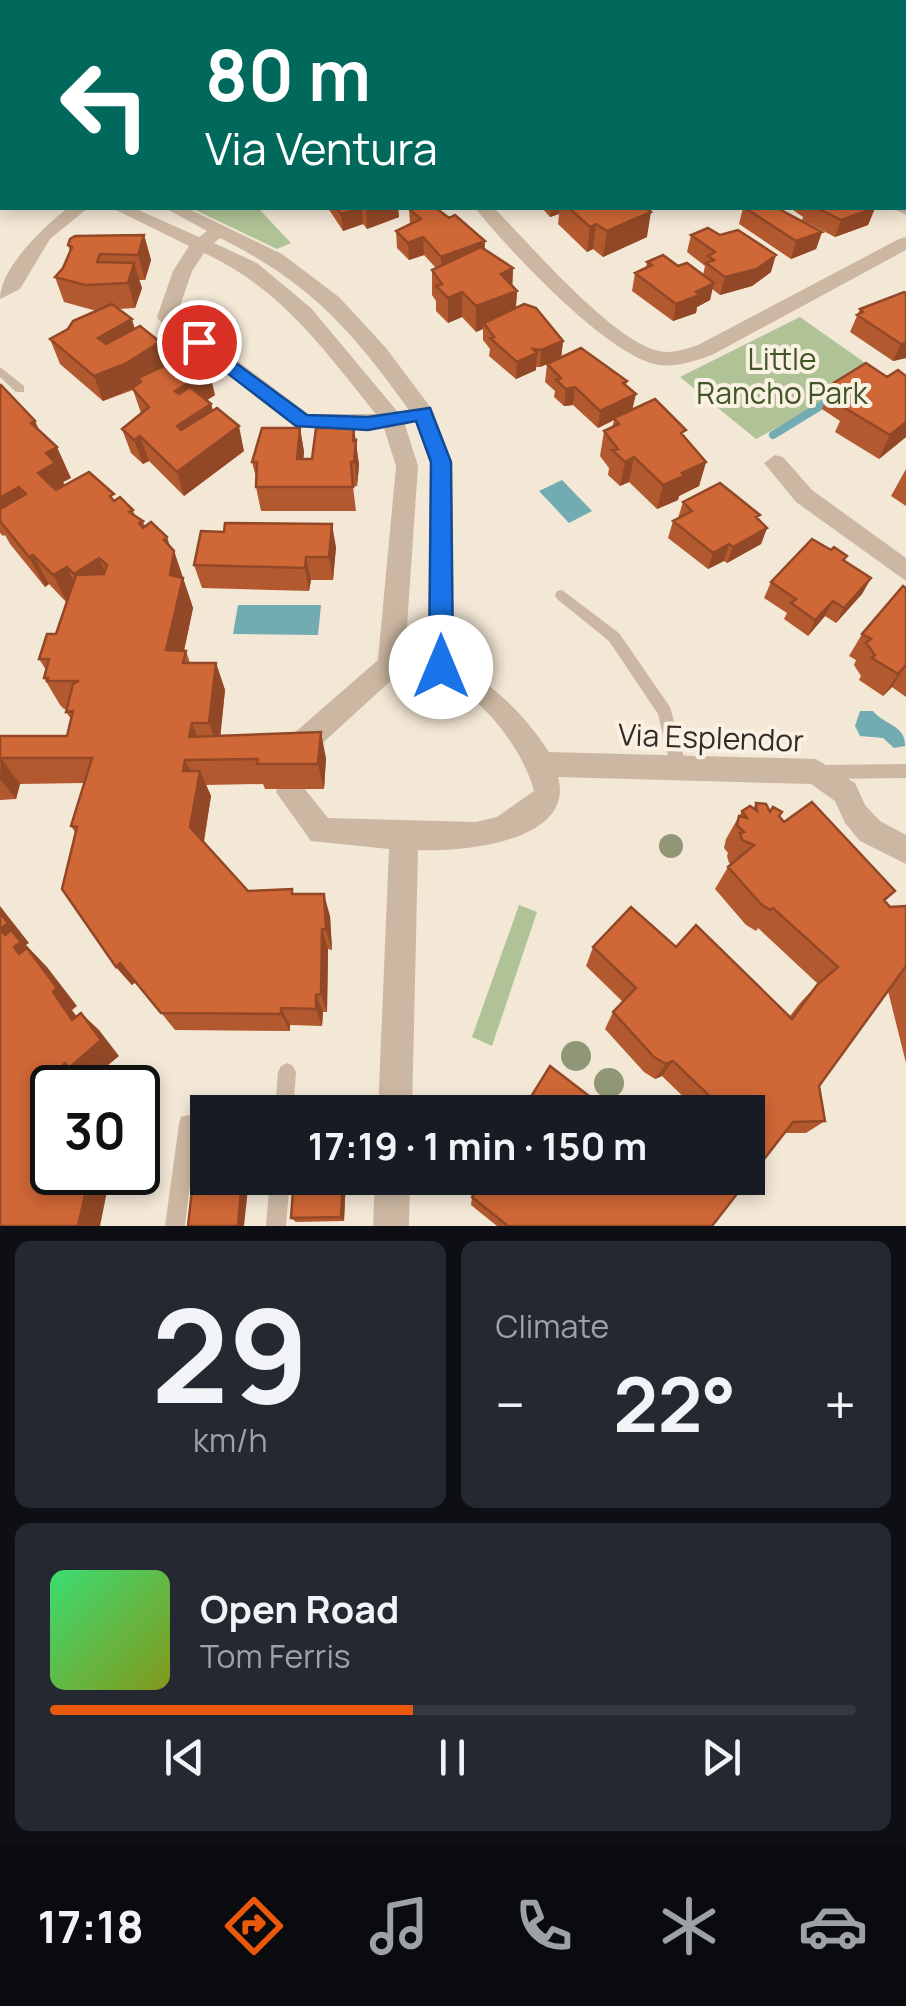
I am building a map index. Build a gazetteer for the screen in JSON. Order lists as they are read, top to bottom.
{
  "streets": {
    "street": ["Via Esplendor"]
  },
  "parks": ["Little Rancho Park"],
  "page": {
    "turn": ["80 m", "Via Ventura"],
    "limit": "30",
    "trip": "17:19 · 1 min · 150 m",
    "tile": [
      ["29", "km/h"],
      "Climate"
    ],
    "heat": ["−", "22°", "+"],
    "song": ["Open Road", "Tom Ferris"],
    "tabs": "17:18"
  }
}
